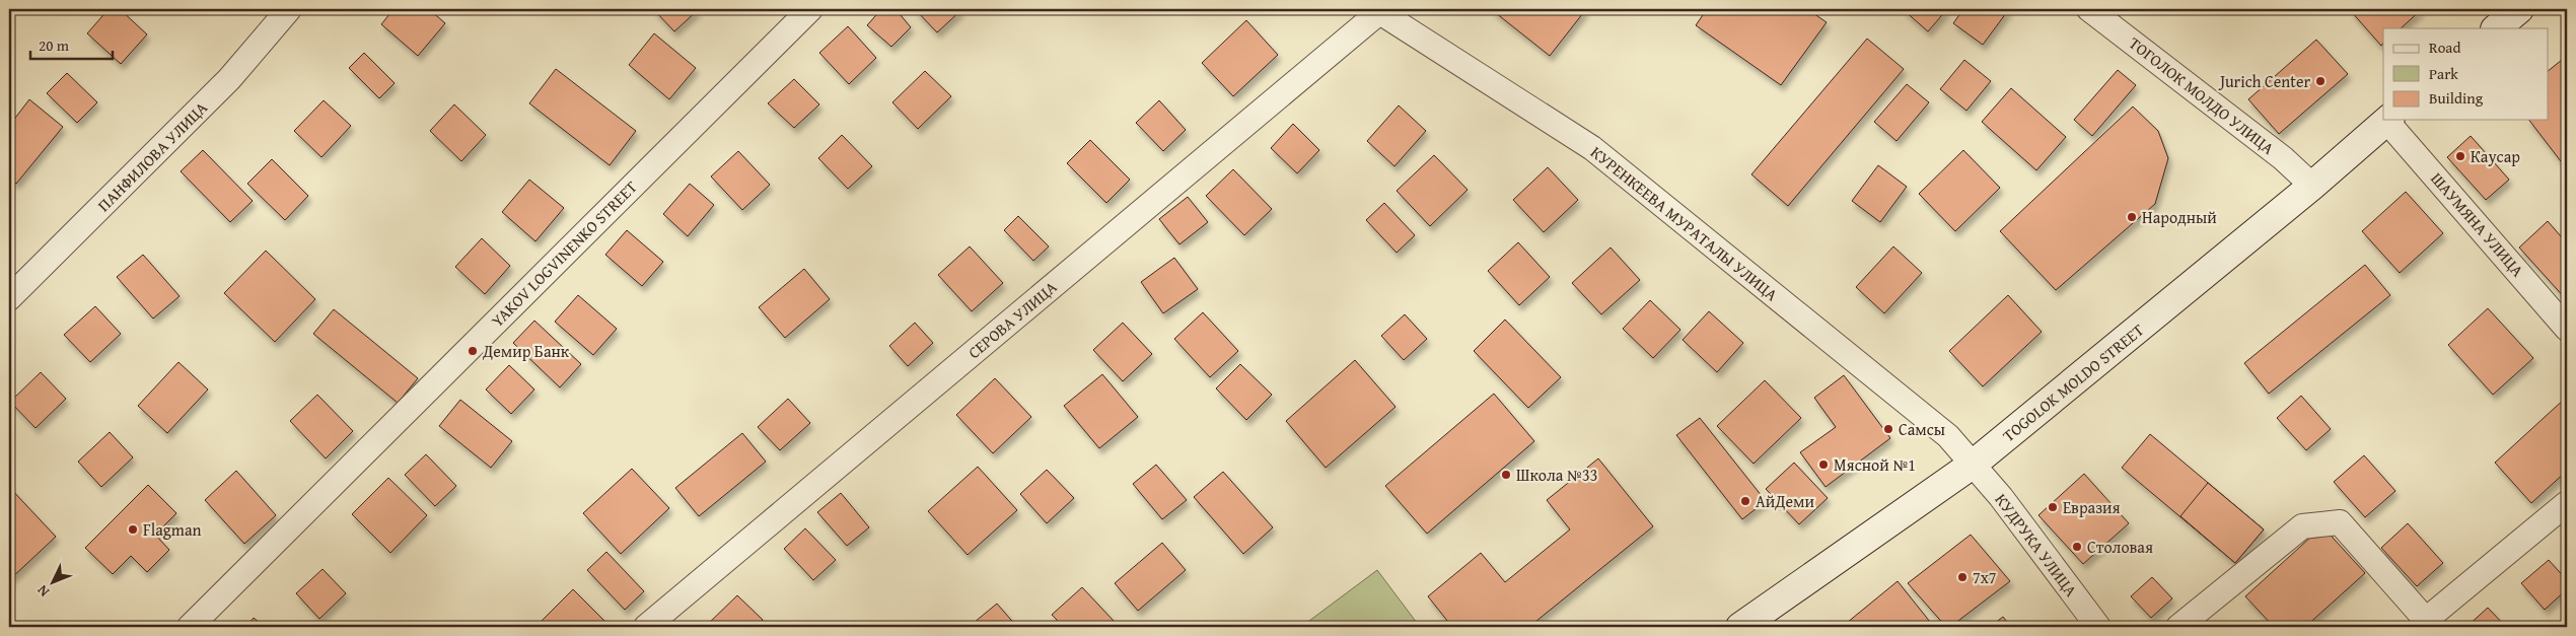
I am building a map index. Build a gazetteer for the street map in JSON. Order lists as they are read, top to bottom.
{
  "streets": {
    "main road": ["TOGOLOK MOLDO STREET"],
    "street": [
      "ТОГОЛОК МОЛДО УЛИЦА",
      "ПАНФИЛОВА УЛИЦА",
      "КУРЕНКЕЕВА МУРАТАЛЫ УЛИЦА",
      "ШАУМЯНА УЛИЦА",
      "YAKOV LOGVINENKO STREET",
      "СЕРОВА УЛИЦА",
      "КУДРУКА УЛИЦА"
    ]
  },
  "crossings": [
    ["ТОГОЛОК МОЛДО УЛИЦА", "TOGOLOK MOLDO STREET"],
    ["КУРЕНКЕЕВА МУРАТАЛЫ УЛИЦА", "СЕРОВА УЛИЦА"],
    ["КУРЕНКЕЕВА МУРАТАЛЫ УЛИЦА", "TOGOLOK MOLDO STREET"],
    ["КУРЕНКЕЕВА МУРАТАЛЫ УЛИЦА", "КУДРУКА УЛИЦА"],
    ["ШАУМЯНА УЛИЦА", "TOGOLOK MOLDO STREET"],
    ["TOGOLOK MOLDO STREET", "КУДРУКА УЛИЦА"]
  ],
  "places": [
    "Jurich Center",
    "Каусар",
    "Народный",
    "Демир Банк",
    "Самсы",
    "Мясной №1",
    "Школа №33",
    "АйДеми",
    "Евразия",
    "Flagman",
    "Столовая",
    "7x7"
  ],
  "legend": ["Road", "Park", "Building"],
  "scale_bar": "20 m",
  "north": "bottom left"
}
